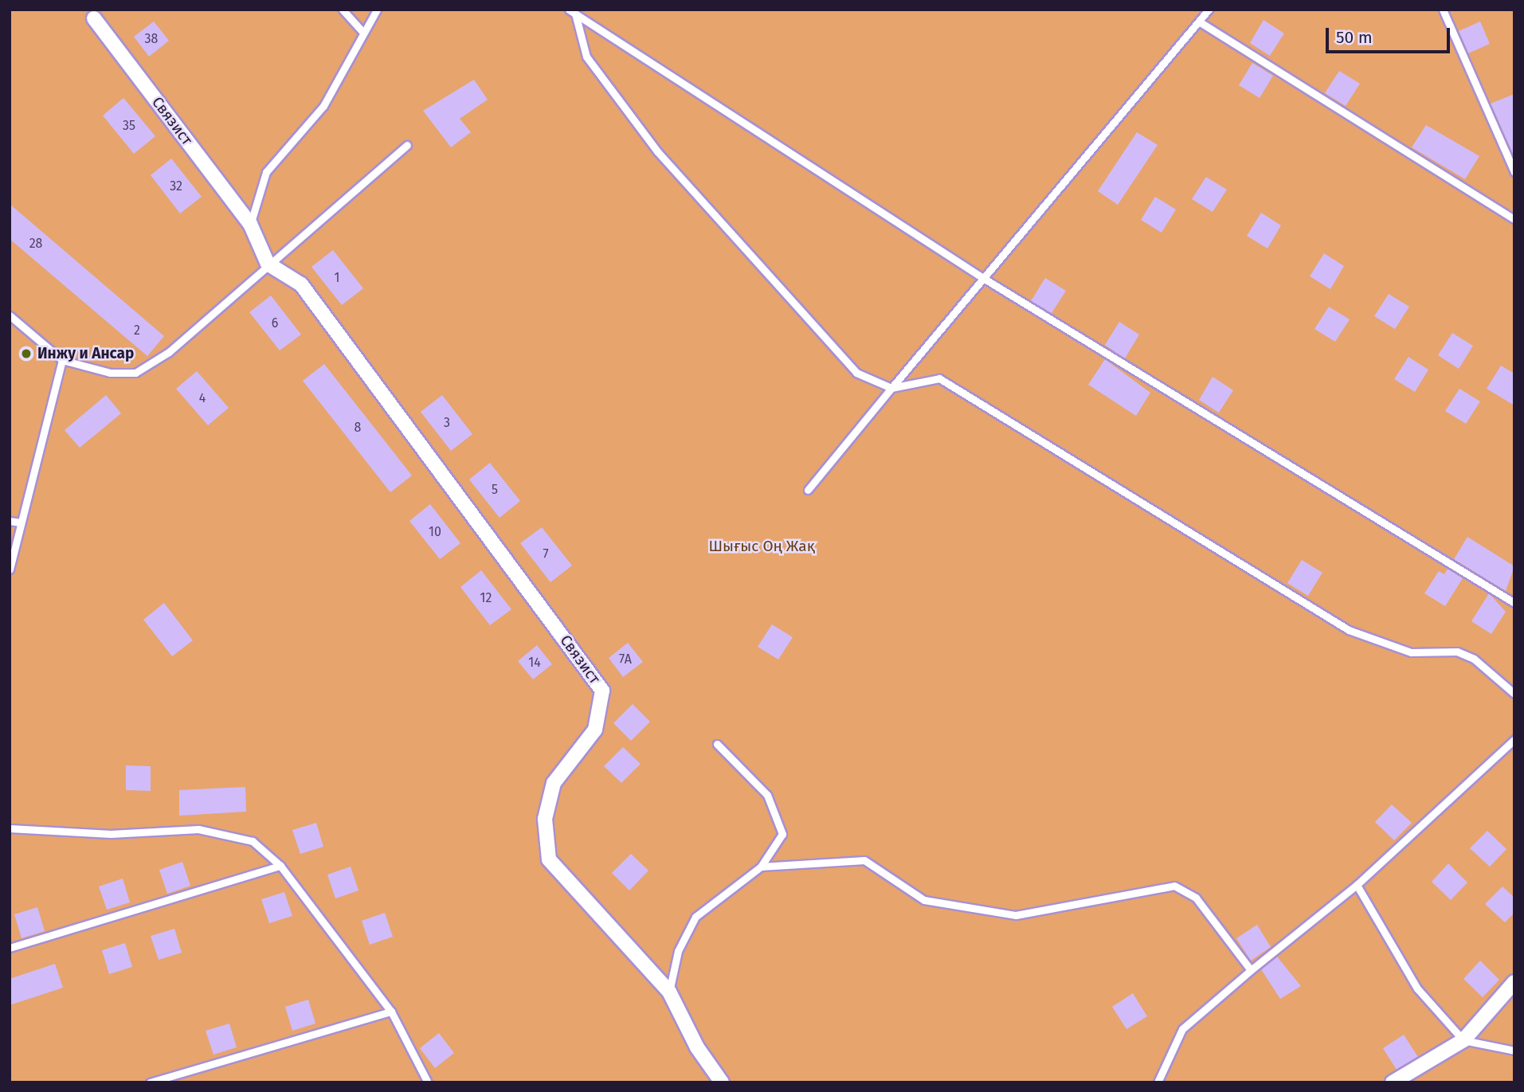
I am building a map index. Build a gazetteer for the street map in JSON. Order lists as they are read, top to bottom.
{
  "streets": {
    "street": ["Связист"]
  },
  "parks": ["Шығыс Оң Жақ"],
  "places": ["Инжу и Ансар"],
  "house_numbers": [
    "38",
    "35",
    "32",
    "28",
    "1",
    "6",
    "2",
    "4",
    "3",
    "8",
    "5",
    "10",
    "7",
    "12",
    "7А",
    "14"
  ],
  "scale_bar": "50 m"
}
